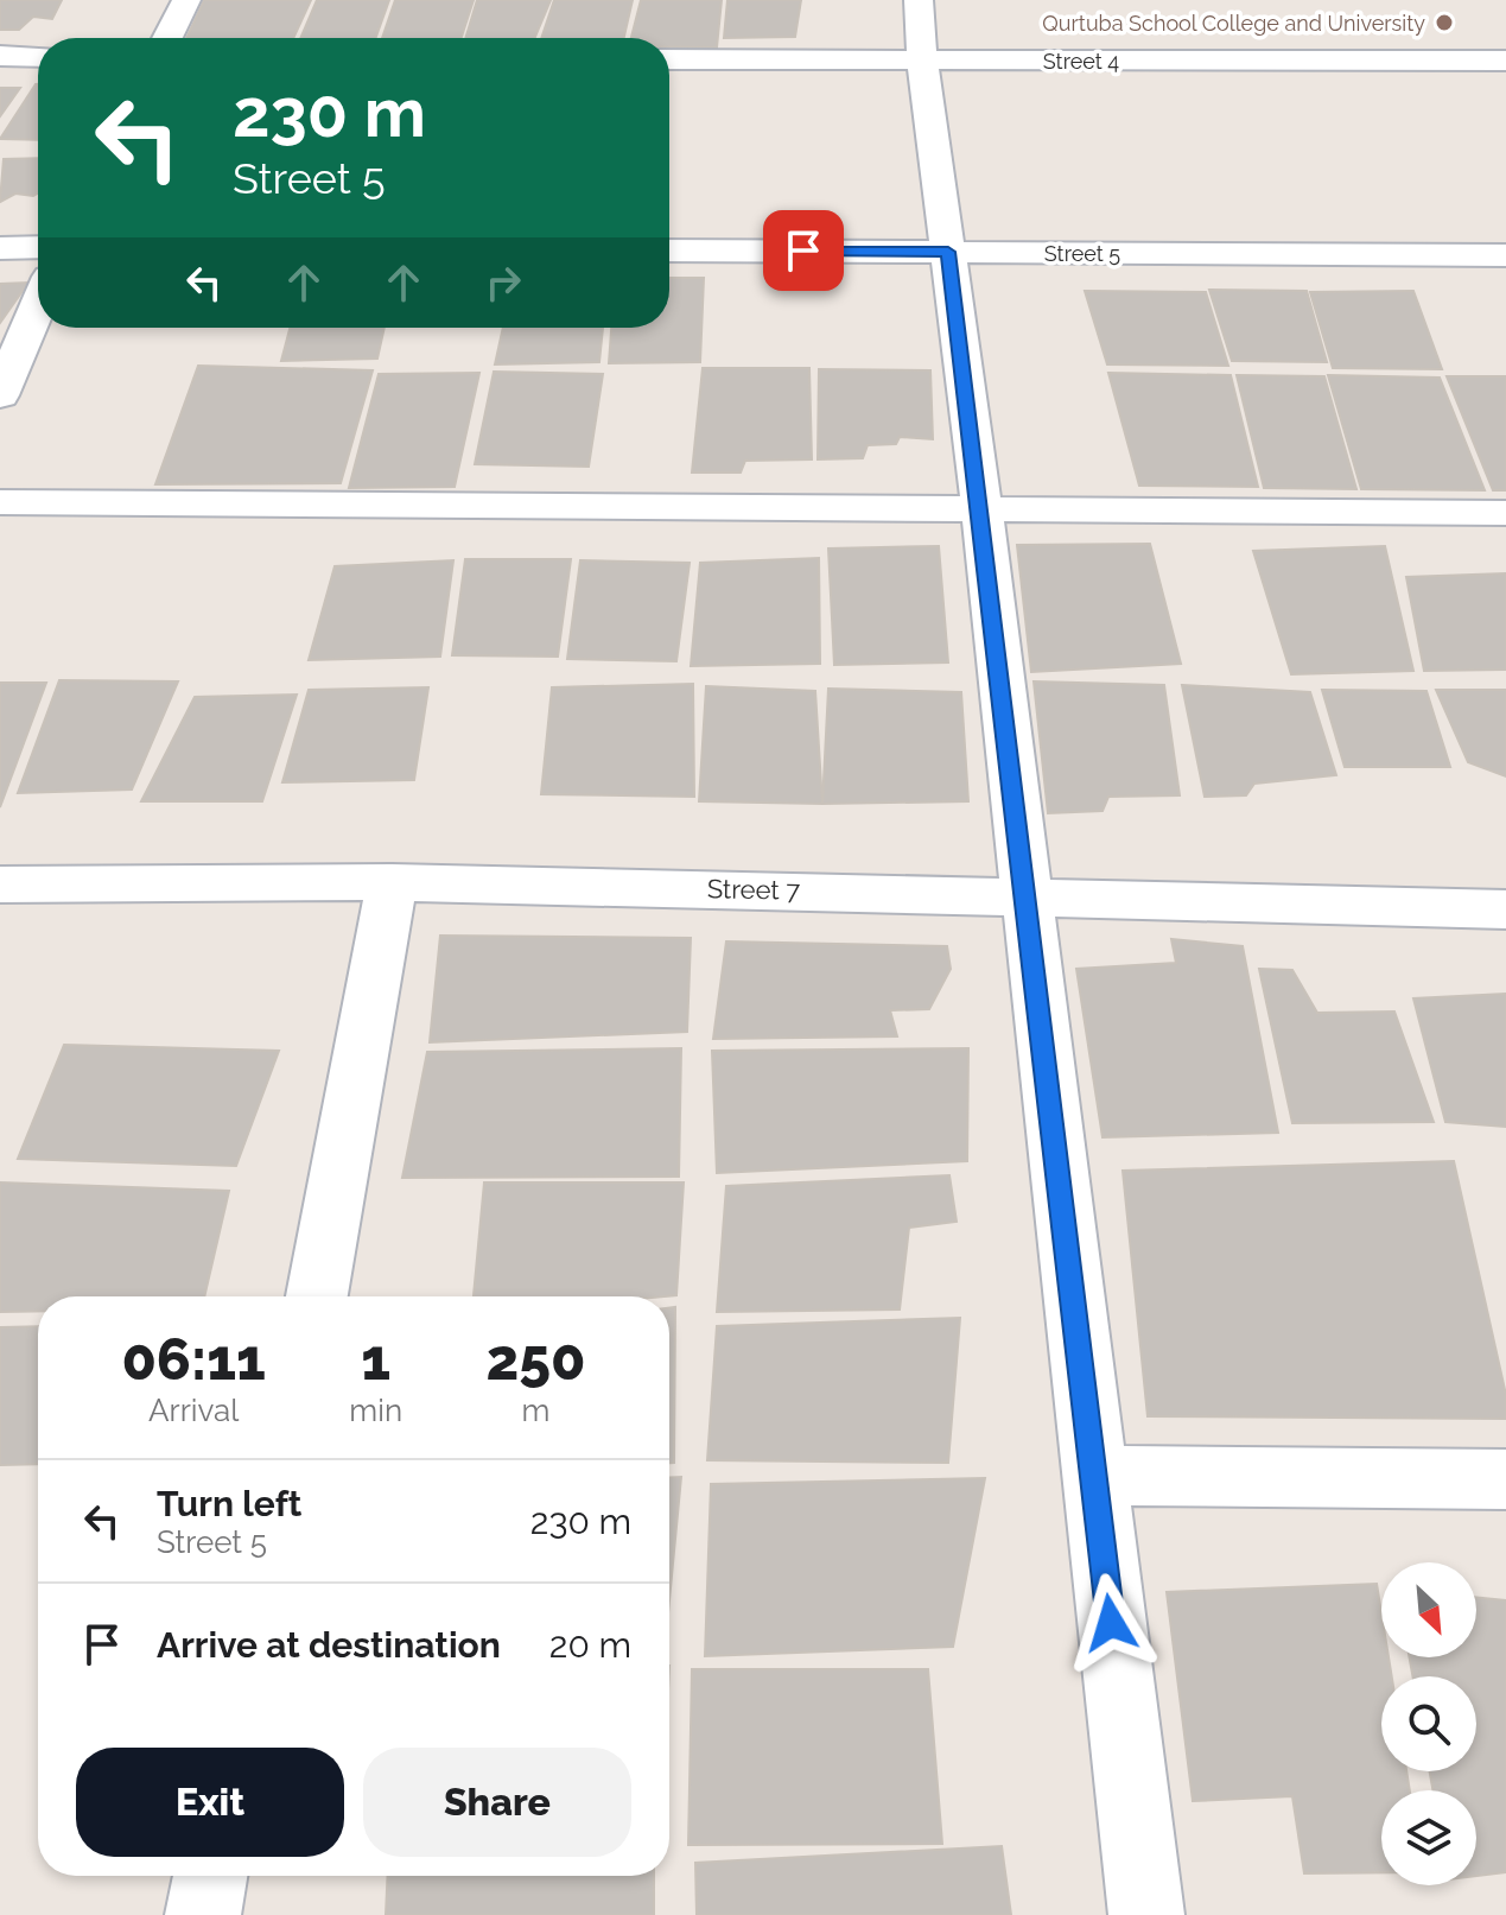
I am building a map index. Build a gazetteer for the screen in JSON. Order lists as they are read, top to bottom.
{
  "streets": {
    "street": ["Street 4", "Street 5", "Street 7"]
  },
  "places": ["Qurtuba School College and University"],
  "north": "bottom right",
  "page": {
    "turn": ["230 m", "Street 5"],
    "eta": [
      "06:11",
      "Arrival",
      "1",
      "min",
      "250",
      "m"
    ],
    "list": [
      {
        "name": "Turn left",
        "note": "Street 5",
        "value": "230 m"
      },
      {
        "name": "Arrive at destination",
        "value": "20 m"
      }
    ],
    "buttons": ["Exit", "Share"]
  }
}
